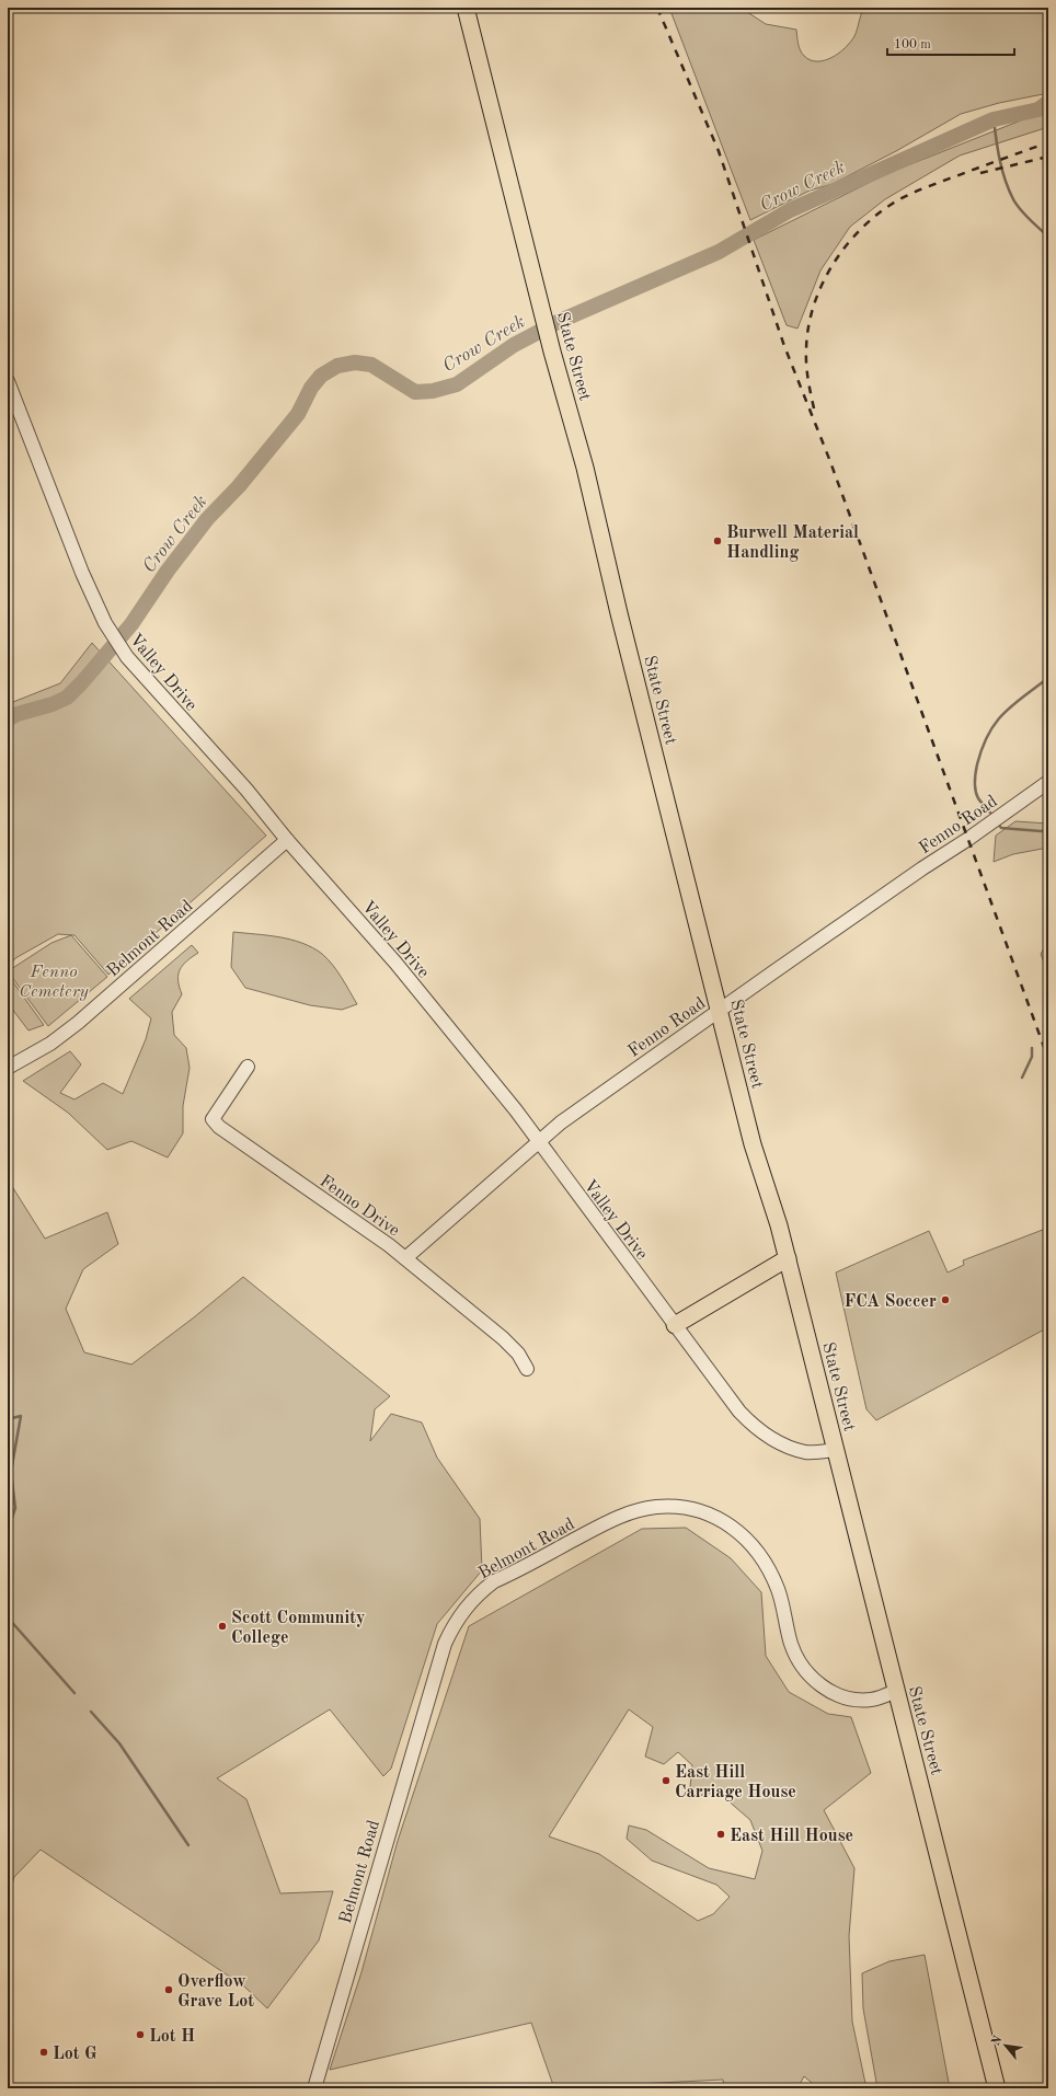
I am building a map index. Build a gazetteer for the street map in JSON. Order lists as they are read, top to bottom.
{
  "streets": {
    "main road": ["State Street"],
    "street": [
      "Valley Drive",
      "Fenno Road",
      "Belmont Road",
      "Fenno Drive"
    ]
  },
  "crossings": [
    ["State Street", "Valley Drive"],
    ["State Street", "Fenno Road"],
    ["State Street", "Belmont Road"],
    ["Valley Drive", "Fenno Road"],
    ["Valley Drive", "Belmont Road"],
    ["Fenno Road", "Fenno Drive"]
  ],
  "water": ["Crow Creek"],
  "parks": ["Fenno Cemetery"],
  "places": [
    "Burwell Material Handling",
    "FCA Soccer",
    "Scott Community College",
    "East Hill Carriage House",
    "East Hill House",
    "Overflow Grave Lot",
    "Lot H",
    "Lot G"
  ],
  "scale_bar": "100 m",
  "north": "top left"
}
